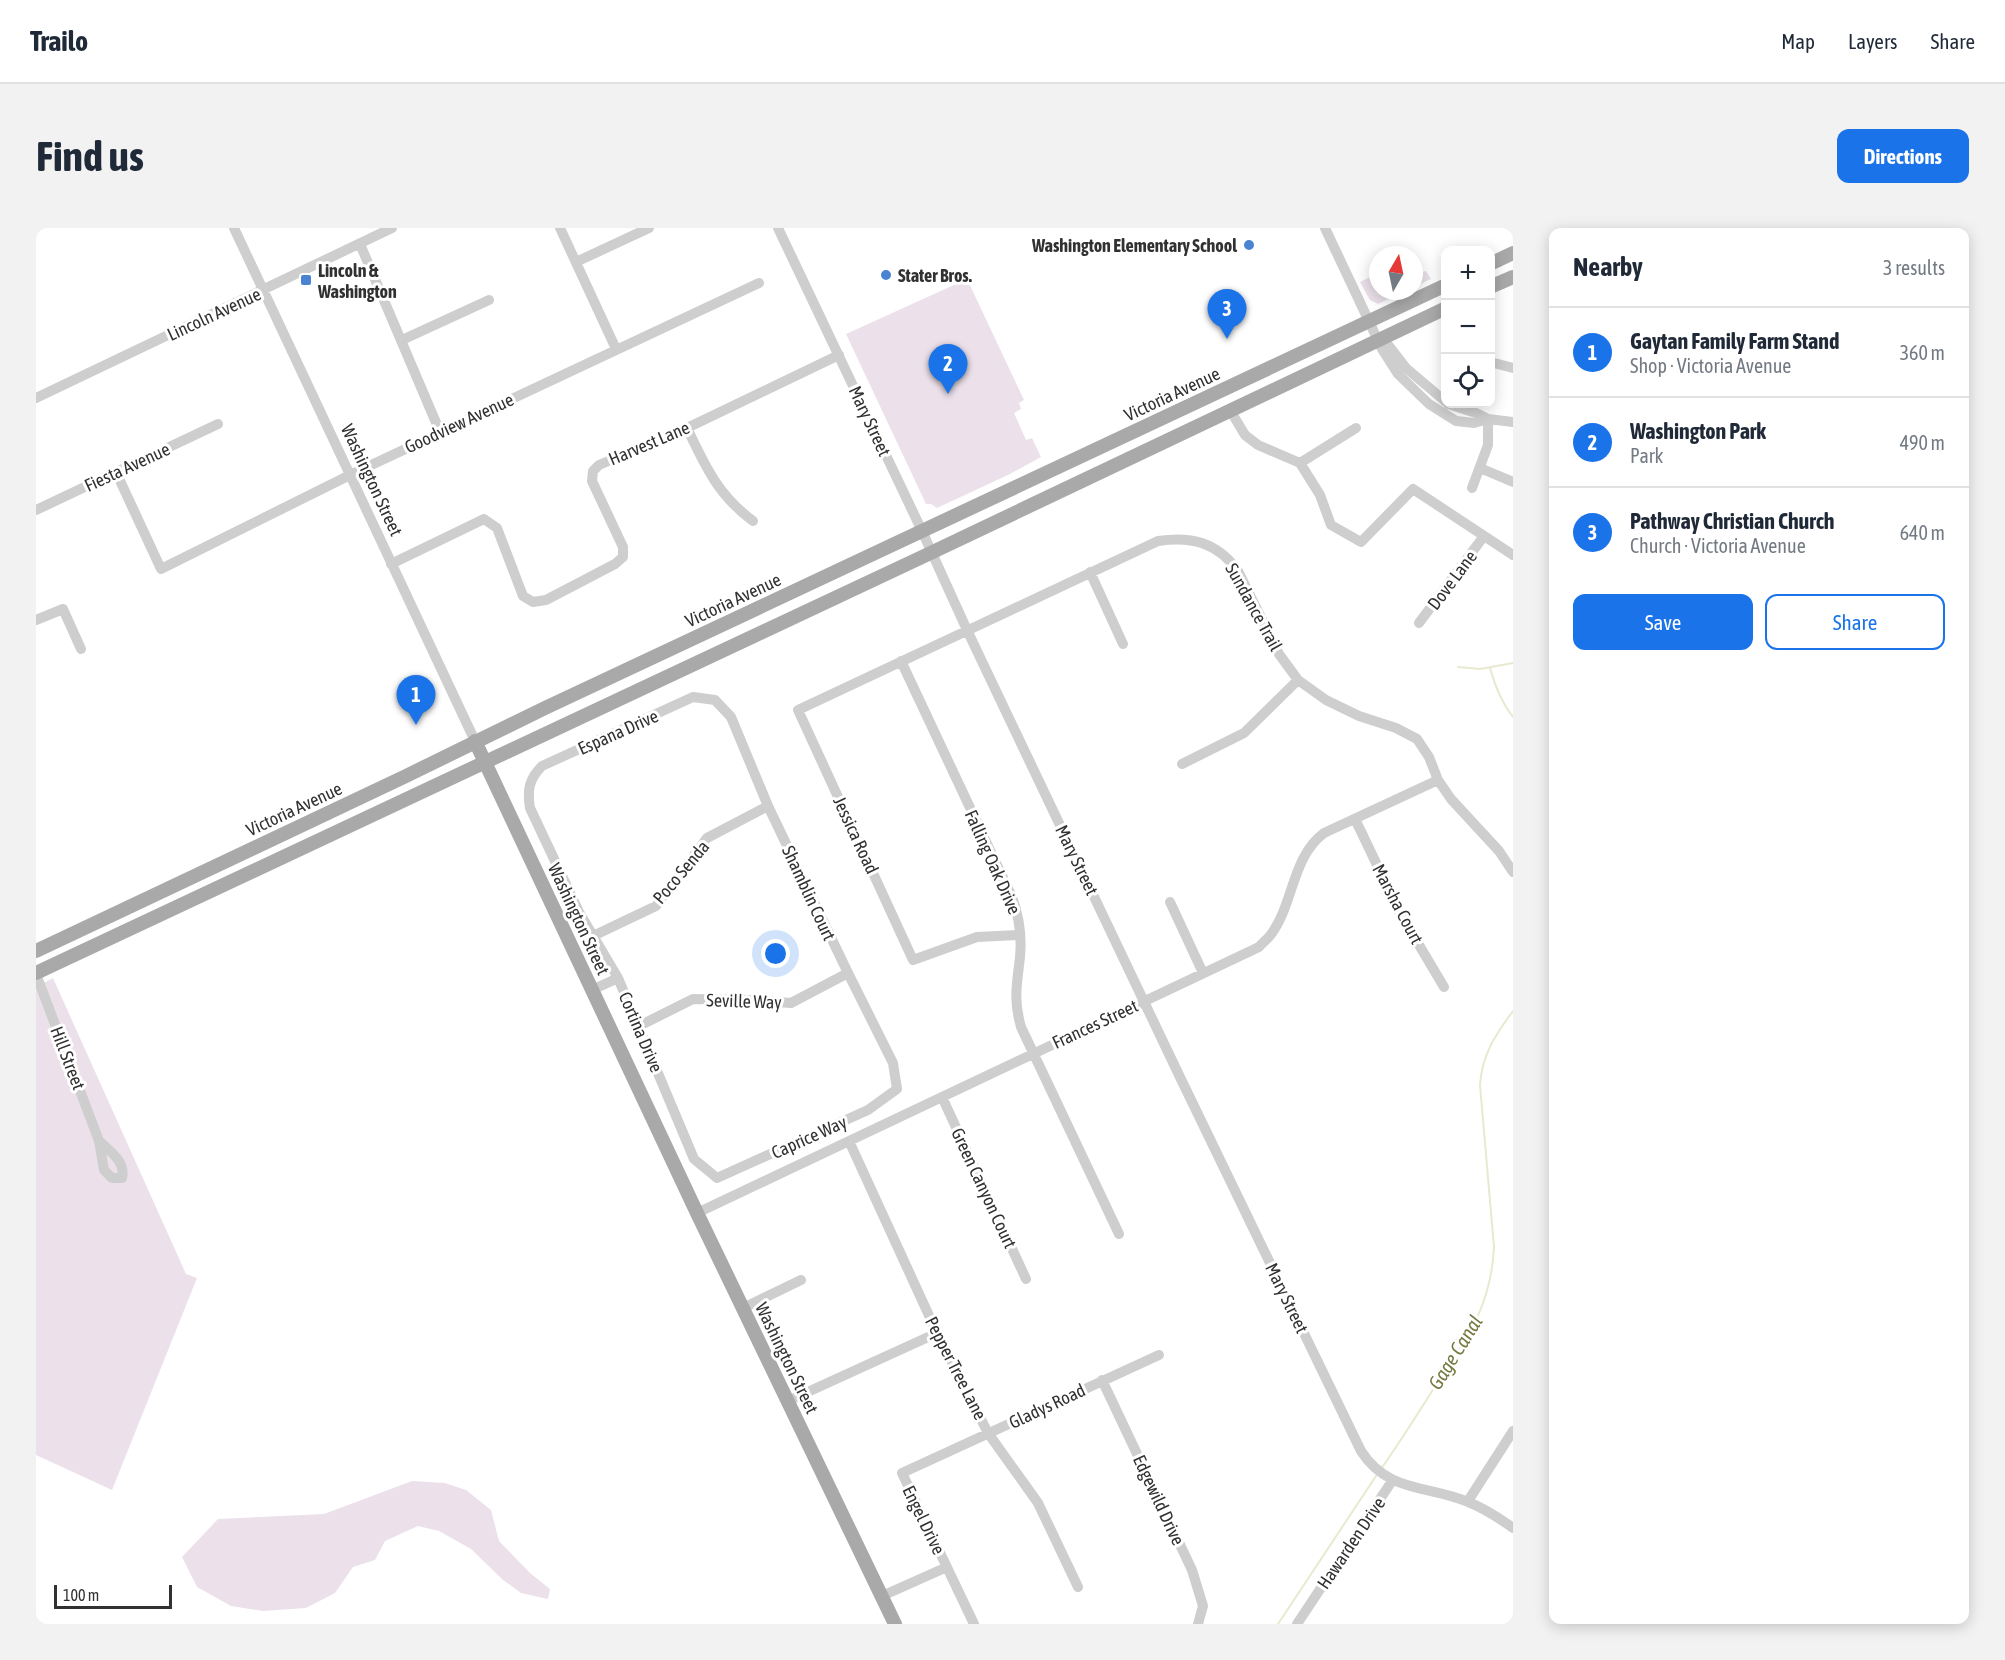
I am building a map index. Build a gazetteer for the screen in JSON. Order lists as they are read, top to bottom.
{
  "streets": {
    "main road": ["Victoria Avenue", "Washington Street"],
    "street": [
      "Lincoln Avenue",
      "Mary Street",
      "Goodview Avenue",
      "Harvest Lane",
      "Fiesta Avenue",
      "Dove Lane",
      "Sundance Trail",
      "Espana Drive",
      "Jessica Road",
      "Falling Oak Drive",
      "Poco Senda",
      "Shamblin Court",
      "Marsha Court",
      "Seville Way",
      "Frances Street",
      "Cortina Drive",
      "Hill Street",
      "Caprice Way",
      "Green Canyon Court",
      "Pepper Tree Lane",
      "Gladys Road",
      "Edgewild Drive",
      "Engel Drive",
      "Hawarden Drive"
    ]
  },
  "crossings": [
    ["Lincoln Avenue", "Washington Street"],
    ["Victoria Avenue", "Mary Street"],
    ["Victoria Avenue", "Washington Street"],
    ["Mary Street", "Harvest Lane"],
    ["Mary Street", "Sundance Trail"],
    ["Mary Street", "Frances Street"],
    ["Mary Street", "Hawarden Drive"],
    ["Goodview Avenue", "Fiesta Avenue"],
    ["Goodview Avenue", "Washington Street"],
    ["Harvest Lane", "Washington Street"],
    ["Washington Street", "Frances Street"],
    ["Washington Street", "Engel Drive"],
    ["Sundance Trail", "Jessica Road"],
    ["Sundance Trail", "Falling Oak Drive"],
    ["Sundance Trail", "Frances Street"],
    ["Espana Drive", "Shamblin Court"],
    ["Espana Drive", "Cortina Drive"],
    ["Jessica Road", "Falling Oak Drive"],
    ["Falling Oak Drive", "Frances Street"],
    ["Poco Senda", "Shamblin Court"],
    ["Poco Senda", "Cortina Drive"],
    ["Shamblin Court", "Seville Way"],
    ["Shamblin Court", "Caprice Way"],
    ["Marsha Court", "Frances Street"],
    ["Seville Way", "Cortina Drive"],
    ["Frances Street", "Green Canyon Court"],
    ["Frances Street", "Pepper Tree Lane"],
    ["Cortina Drive", "Caprice Way"],
    ["Pepper Tree Lane", "Gladys Road"],
    ["Gladys Road", "Edgewild Drive"],
    ["Gladys Road", "Engel Drive"]
  ],
  "water": ["Gage Canal"],
  "places": {
    "other": ["Washington Elementary School", "Stater Bros."],
    "transit": ["Lincoln & Washington"]
  },
  "scale_bar": "100 m",
  "north": "top",
  "page": {
    "header": "Trailo",
    "nav": ["Map", "Layers", "Share"],
    "buttons": [
      "Directions",
      ["Save", "Share"]
    ],
    "title": "Find us",
    "heading": ["Nearby", "3 results"],
    "map_buttons": ["+", "−"],
    "pins": ["3", "2", "1"],
    "list": [
      {
        "mark": "1",
        "name": "Gaytan Family Farm Stand",
        "note": "Shop · Victoria Avenue",
        "value": "360 m"
      },
      {
        "mark": "2",
        "name": "Washington Park",
        "note": "Park",
        "value": "490 m"
      },
      {
        "mark": "3",
        "name": "Pathway Christian Church",
        "note": "Church · Victoria Avenue",
        "value": "640 m"
      }
    ],
    "scale": "100 m"
  }
}
